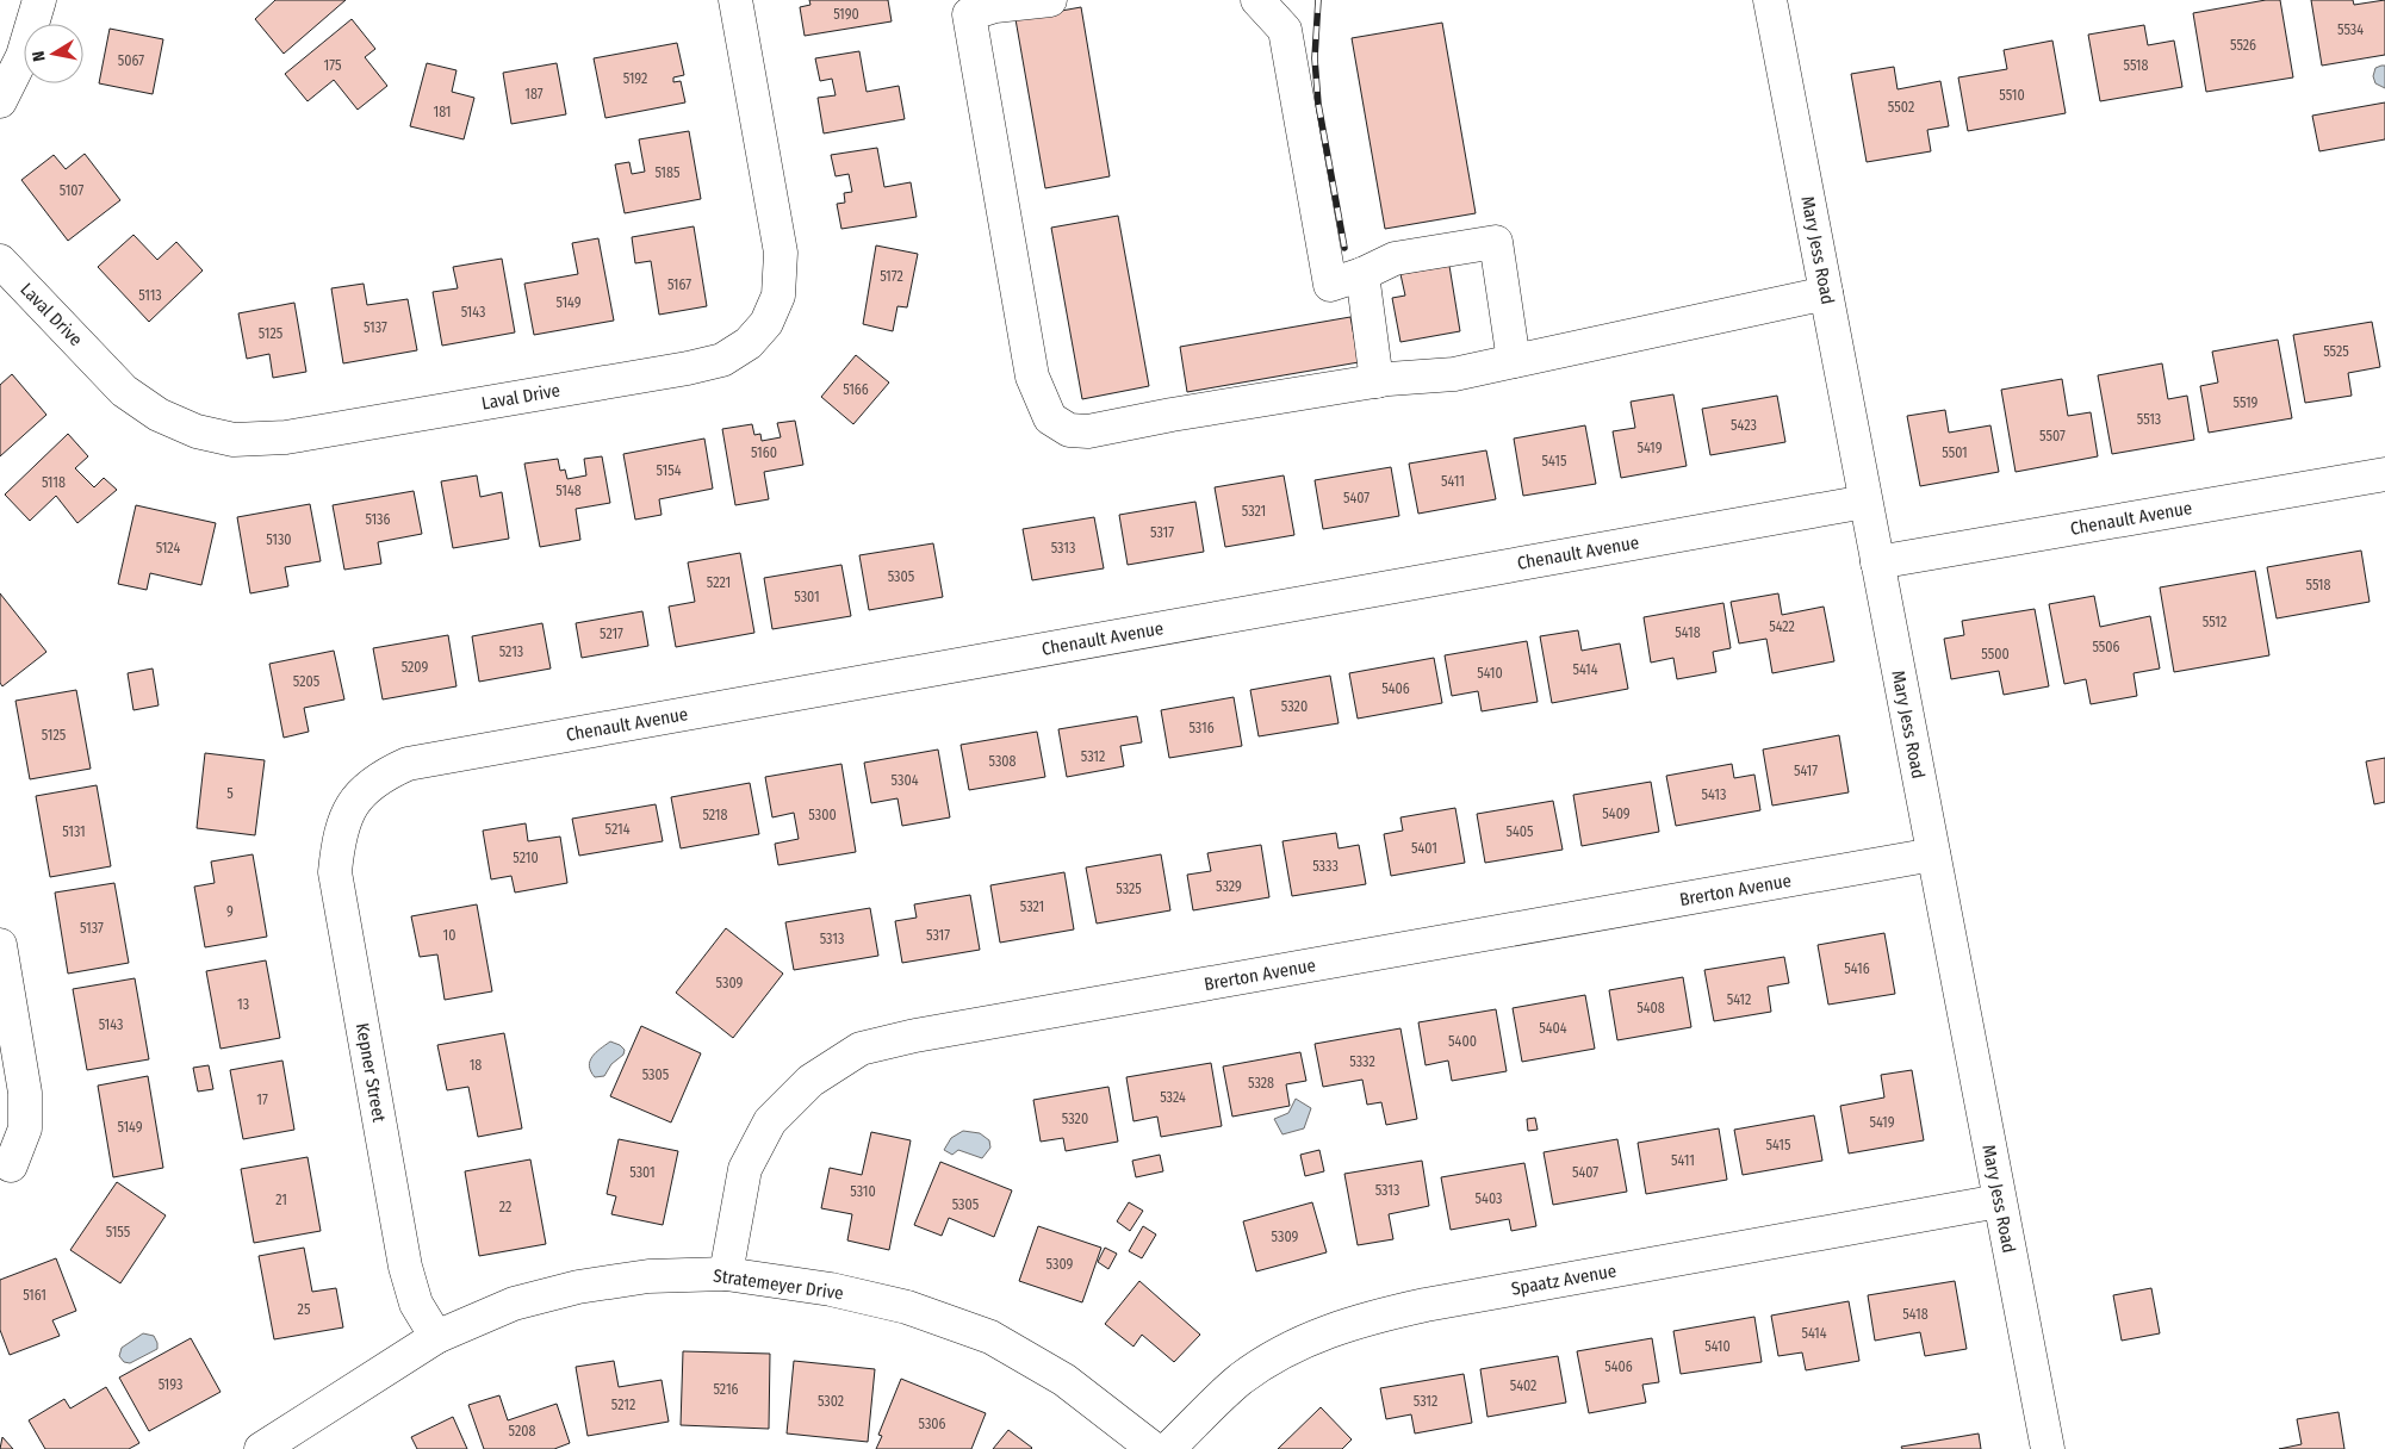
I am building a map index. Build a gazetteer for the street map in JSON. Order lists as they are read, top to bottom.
{
  "streets": {
    "street": [
      "Mary Jess Road",
      "Laval Drive",
      "Chenault Avenue",
      "Brerton Avenue",
      "Kepner Street",
      "Spaatz Avenue",
      "Stratemeyer Drive"
    ]
  },
  "crossings": [
    ["Mary Jess Road", "Chenault Avenue"],
    ["Mary Jess Road", "Brerton Avenue"],
    ["Mary Jess Road", "Spaatz Avenue"],
    ["Chenault Avenue", "Kepner Street"],
    ["Brerton Avenue", "Stratemeyer Drive"],
    ["Kepner Street", "Stratemeyer Drive"]
  ],
  "house_numbers": [
    "5190",
    "5534",
    "5526",
    "5067",
    "175",
    "5518",
    "5192",
    "187",
    "5510",
    "5502",
    "181",
    "5185",
    "5107",
    "5172",
    "5167",
    "5113",
    "5149",
    "5143",
    "5137",
    "5125",
    "5525",
    "5166",
    "5519",
    "5513",
    "5423",
    "5507",
    "5419",
    "5160",
    "5501",
    "5415",
    "5154",
    "5411",
    "5118",
    "5148",
    "5407",
    "5321",
    "5136",
    "5317",
    "5130",
    "5124",
    "5313",
    "5305",
    "5221",
    "5518",
    "5301",
    "5512",
    "5422",
    "5418",
    "5217",
    "5506",
    "5213",
    "5500",
    "5209",
    "5414",
    "5410",
    "5205",
    "5406",
    "5320",
    "5316",
    "5125",
    "5312",
    "5308",
    "5417",
    "5304",
    "5",
    "5413",
    "5409",
    "5218",
    "5300",
    "5214",
    "5131",
    "5405",
    "5401",
    "5210",
    "5333",
    "5329",
    "5325",
    "5321",
    "9",
    "5137",
    "10",
    "5317",
    "5313",
    "5416",
    "5309",
    "5412",
    "13",
    "5408",
    "5143",
    "5404",
    "5400",
    "5332",
    "18",
    "5305",
    "5328",
    "5324",
    "17",
    "5320",
    "5419",
    "5149",
    "5415",
    "5411",
    "5301",
    "5407",
    "5313",
    "5310",
    "5403",
    "21",
    "5305",
    "22",
    "5155",
    "5309",
    "5309",
    "5161",
    "25",
    "5418",
    "5414",
    "5410",
    "5406",
    "5193",
    "5402",
    "5216",
    "5302",
    "5312",
    "5212",
    "5306",
    "5208"
  ],
  "north": "left"
}
